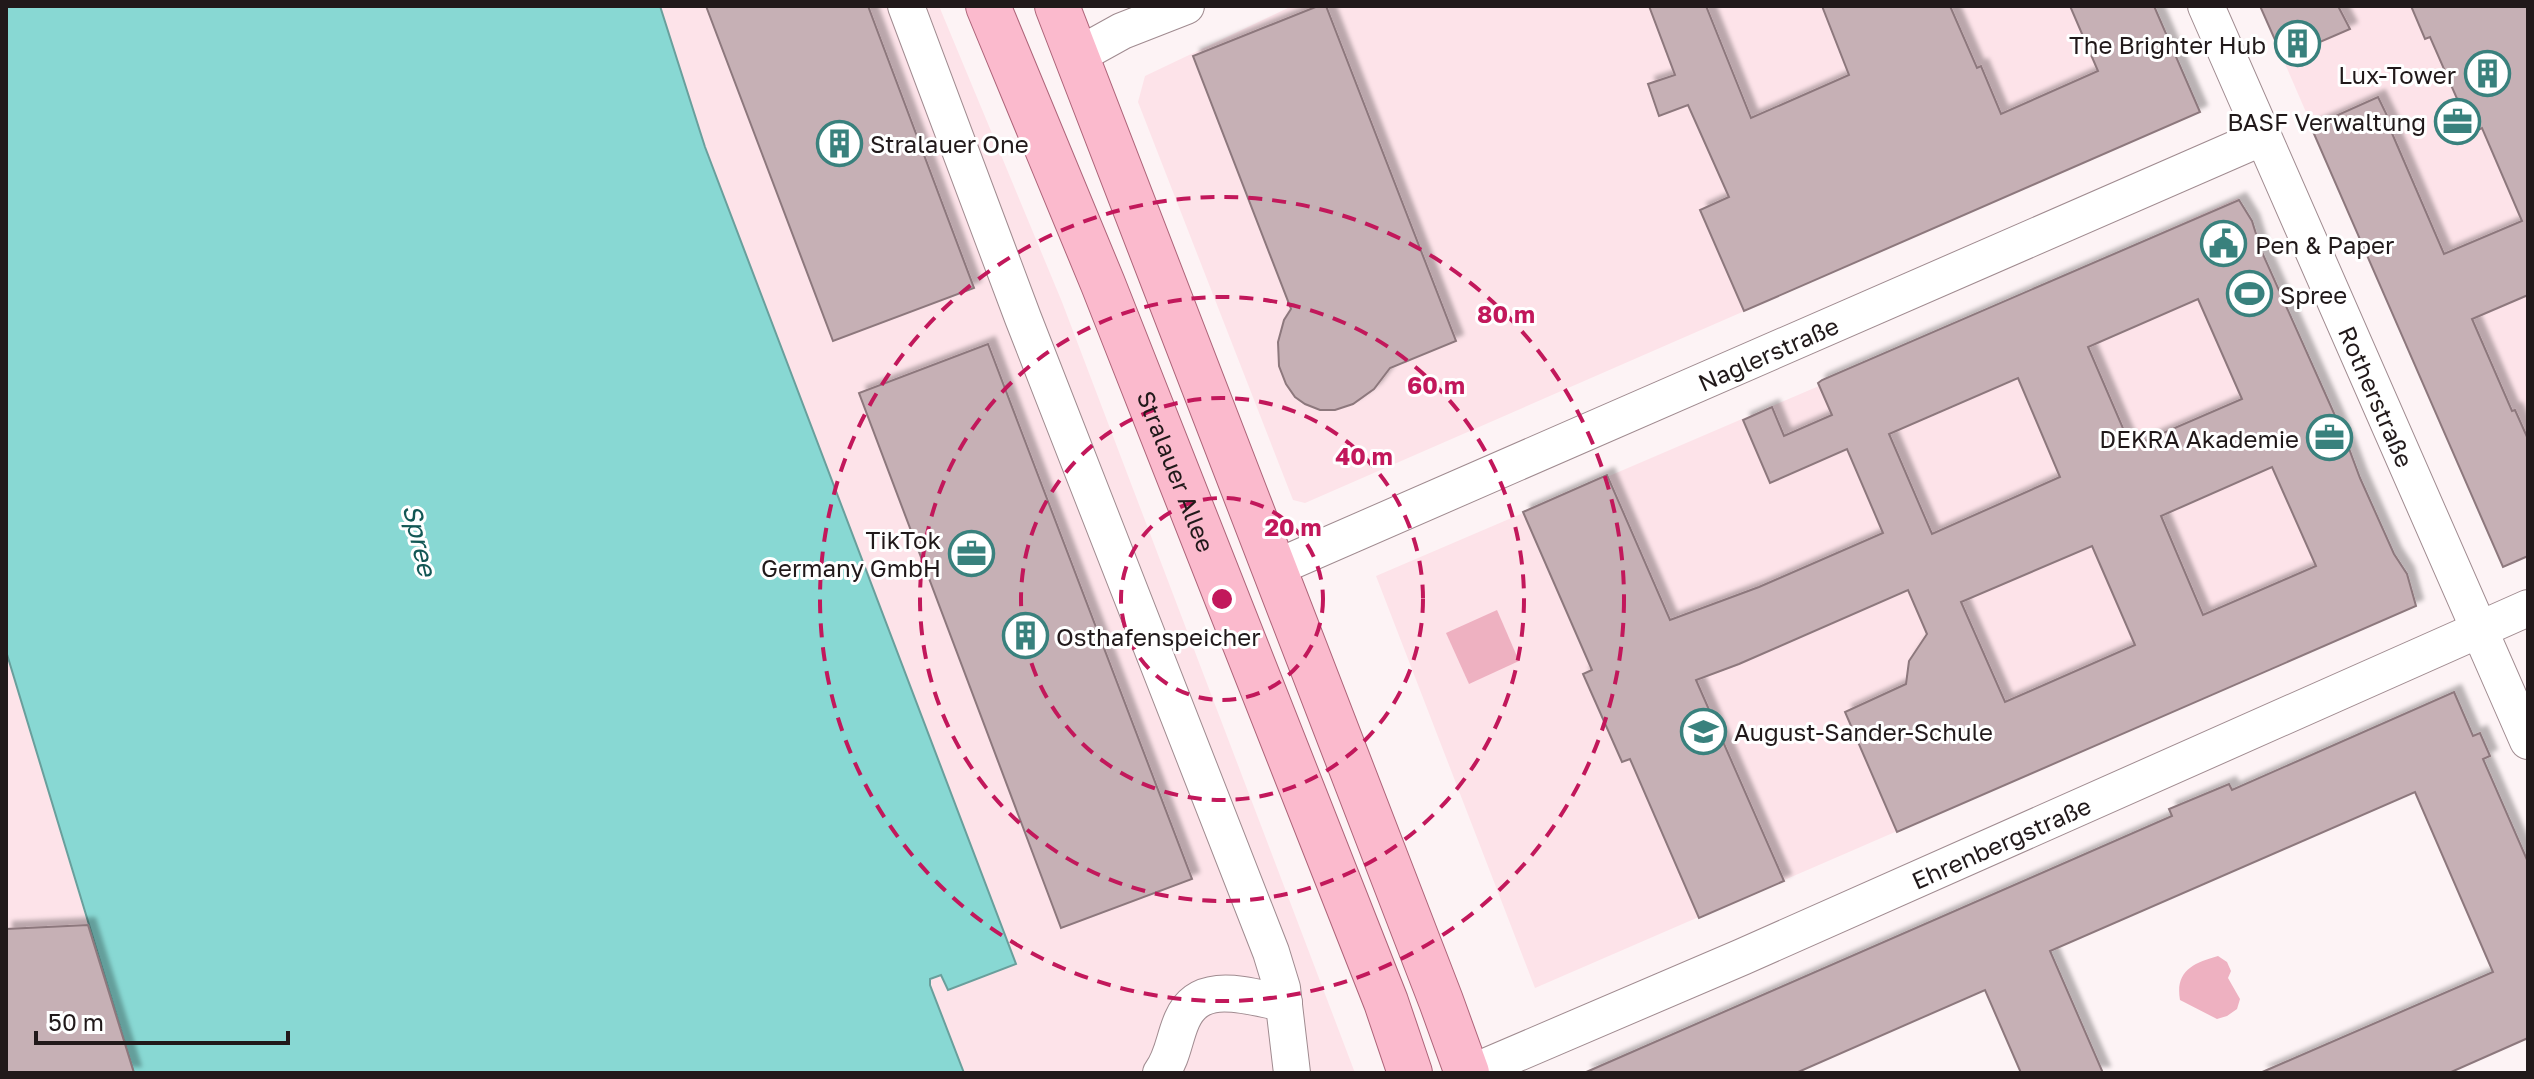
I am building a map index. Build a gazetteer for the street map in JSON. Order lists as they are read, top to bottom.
{
  "streets": {
    "main road": ["Stralauer Allee"],
    "street": ["Naglerstraße", "Rotherstraße", "Ehrenbergstraße"]
  },
  "crossings": [
    ["Naglerstraße", "Rotherstraße"],
    ["Rotherstraße", "Ehrenbergstraße"]
  ],
  "water": ["Spree"],
  "places": {
    "building": [
      "The Brighter Hub",
      "Lux-Tower",
      "Stralauer One",
      "Osthafenspeicher"
    ],
    "office": ["BASF Verwaltung", "DEKRA Akademie", "TikTok Germany GmbH"],
    "public building": ["Pen & Paper"],
    "sports": ["Spree"],
    "school or university": ["August-Sander-Schule"]
  },
  "scale_bar": "50 m",
  "rings": [
    "80 m",
    "60 m",
    "40 m",
    "20 m"
  ]
}
